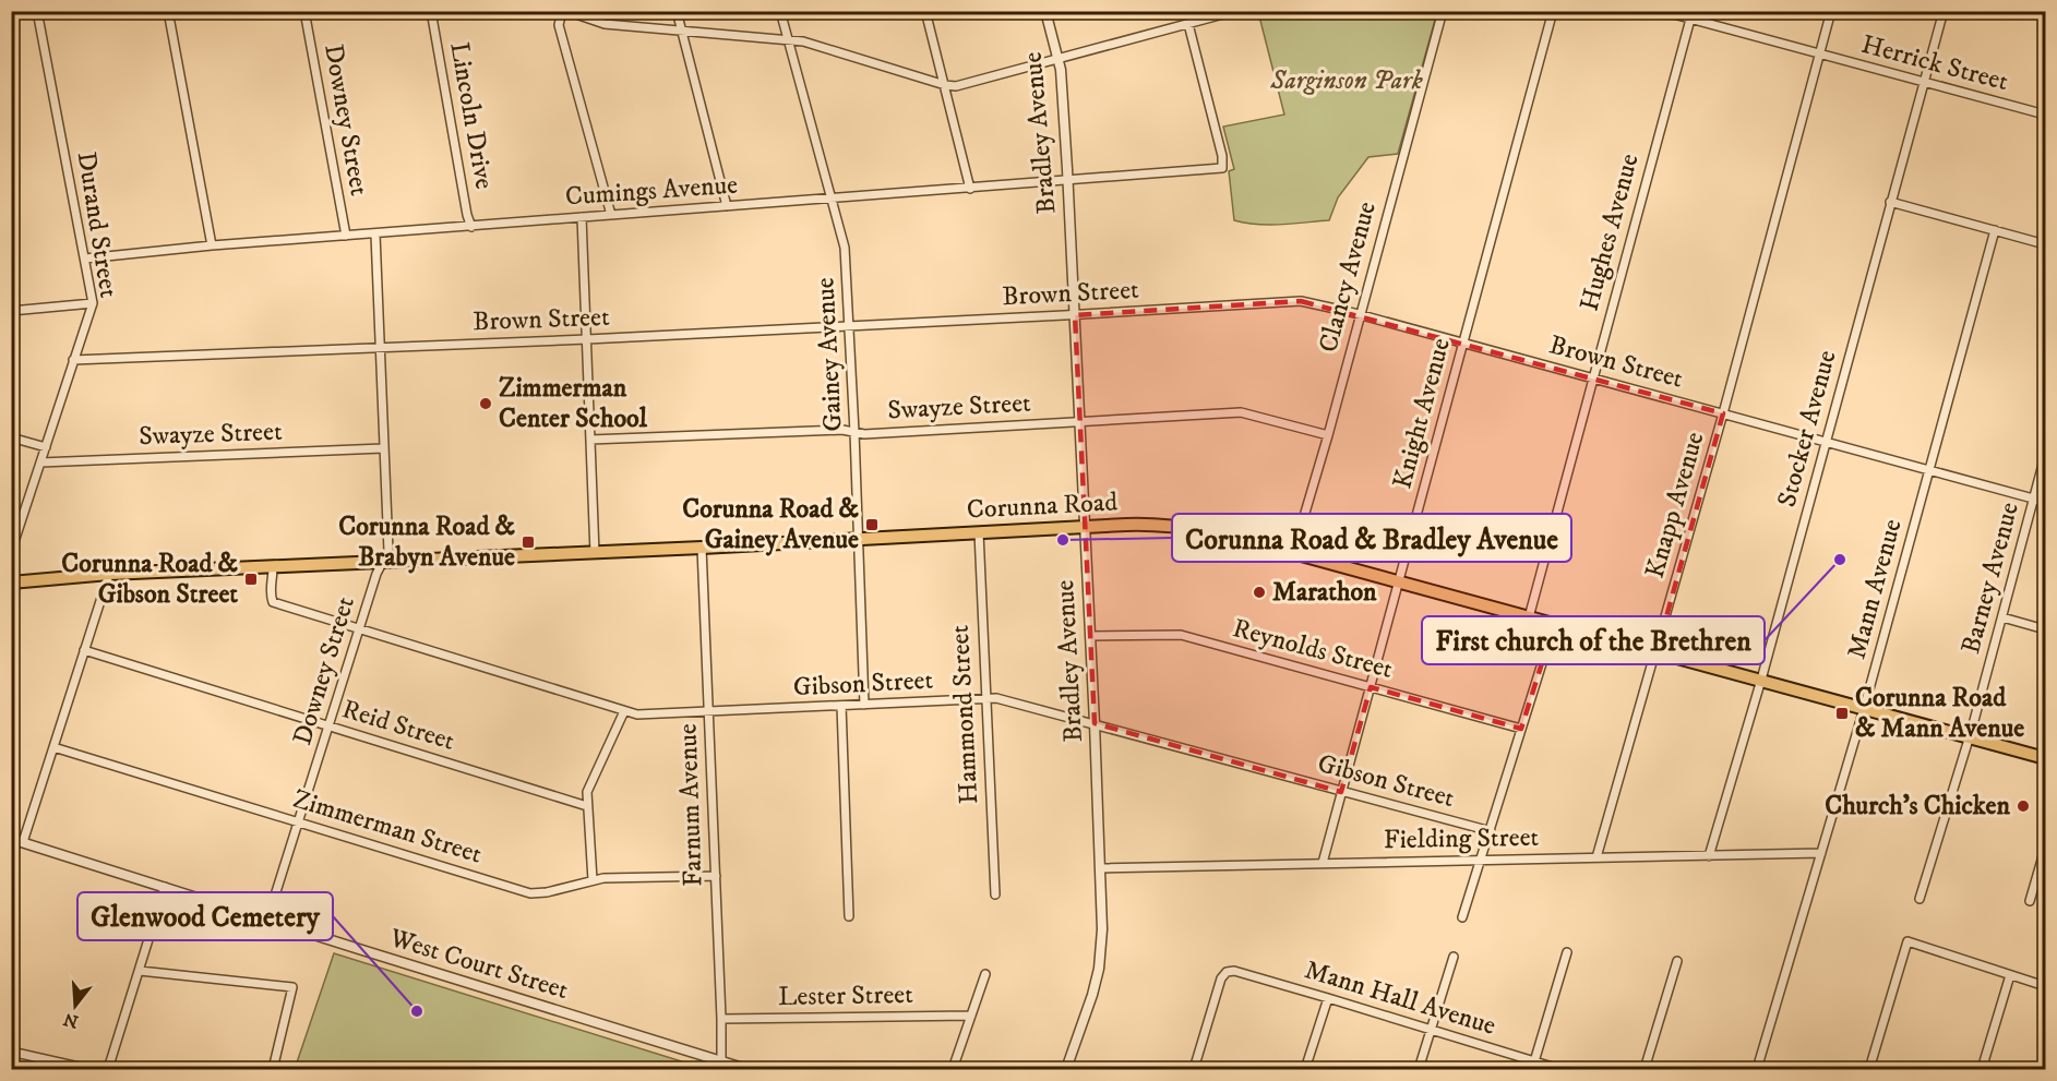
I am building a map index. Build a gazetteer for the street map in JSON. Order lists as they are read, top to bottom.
{
  "streets": {
    "main road": ["Corunna Road"],
    "street": [
      "Herrick Street",
      "Lincoln Drive",
      "Downey Street",
      "Bradley Avenue",
      "Cumings Avenue",
      "Durand Street",
      "Hughes Avenue",
      "Clancy Avenue",
      "Brown Street",
      "Gainey Avenue",
      "Swayze Street",
      "Knight Avenue",
      "Stocker Avenue",
      "Knapp Avenue",
      "Barney Avenue",
      "Mann Avenue",
      "Reynolds Street",
      "Gibson Street",
      "Hammond Street",
      "Reid Street",
      "Farnum Avenue",
      "Zimmerman Street",
      "Fielding Street",
      "West Court Street",
      "Lester Street",
      "Mann Hall Avenue"
    ]
  },
  "crossings": [
    ["Herrick Street", "Hughes Avenue"],
    ["Herrick Street", "Stocker Avenue"],
    ["Herrick Street", "Knapp Avenue"],
    ["Lincoln Drive", "Cumings Avenue"],
    ["Downey Street", "Cumings Avenue"],
    ["Downey Street", "Brown Street"],
    ["Downey Street", "Swayze Street"],
    ["Downey Street", "Corunna Road"],
    ["Downey Street", "Gibson Street"],
    ["Downey Street", "Reid Street"],
    ["Downey Street", "Zimmerman Street"],
    ["Downey Street", "West Court Street"],
    ["Bradley Avenue", "Cumings Avenue"],
    ["Bradley Avenue", "Brown Street"],
    ["Bradley Avenue", "Swayze Street"],
    ["Bradley Avenue", "Corunna Road"],
    ["Bradley Avenue", "Reynolds Street"],
    ["Bradley Avenue", "Gibson Street"],
    ["Bradley Avenue", "Fielding Street"],
    ["Cumings Avenue", "Durand Street"],
    ["Cumings Avenue", "Gainey Avenue"],
    ["Durand Street", "Brown Street"],
    ["Durand Street", "Swayze Street"],
    ["Hughes Avenue", "Brown Street"],
    ["Hughes Avenue", "Corunna Road"],
    ["Clancy Avenue", "Brown Street"],
    ["Clancy Avenue", "Swayze Street"],
    ["Clancy Avenue", "Corunna Road"],
    ["Brown Street", "Gainey Avenue"],
    ["Brown Street", "Knight Avenue"],
    ["Brown Street", "Stocker Avenue"],
    ["Brown Street", "Knapp Avenue"],
    ["Brown Street", "Barney Avenue"],
    ["Brown Street", "Mann Avenue"],
    ["Gainey Avenue", "Swayze Street"],
    ["Gainey Avenue", "Corunna Road"],
    ["Gainey Avenue", "Gibson Street"],
    ["Knight Avenue", "Corunna Road"],
    ["Knight Avenue", "Reynolds Street"],
    ["Knight Avenue", "Gibson Street"],
    ["Knight Avenue", "Fielding Street"],
    ["Stocker Avenue", "Corunna Road"],
    ["Stocker Avenue", "Fielding Street"],
    ["Knapp Avenue", "Corunna Road"],
    ["Knapp Avenue", "Fielding Street"],
    ["Corunna Road", "Barney Avenue"],
    ["Corunna Road", "Mann Avenue"],
    ["Corunna Road", "Gibson Street"],
    ["Corunna Road", "Hammond Street"],
    ["Corunna Road", "Farnum Avenue"],
    ["Mann Avenue", "Fielding Street"],
    ["Gibson Street", "Hammond Street"],
    ["Gibson Street", "Farnum Avenue"],
    ["Farnum Avenue", "Zimmerman Street"],
    ["Farnum Avenue", "West Court Street"],
    ["Farnum Avenue", "Lester Street"]
  ],
  "parks": ["Sarginson Park"],
  "places": {
    "other": [
      "Zimmerman Center School",
      "Corunna Road & Bradley Avenue",
      "First church of the Brethren",
      "Marathon",
      "Church's Chicken",
      "Glenwood Cemetery"
    ],
    "transit": [
      "Corunna Road & Gainey Avenue",
      "Corunna Road & Brabyn Avenue",
      "Corunna Road & Gibson Street",
      "Corunna Road & Mann Avenue"
    ]
  },
  "north": "bottom"
}
